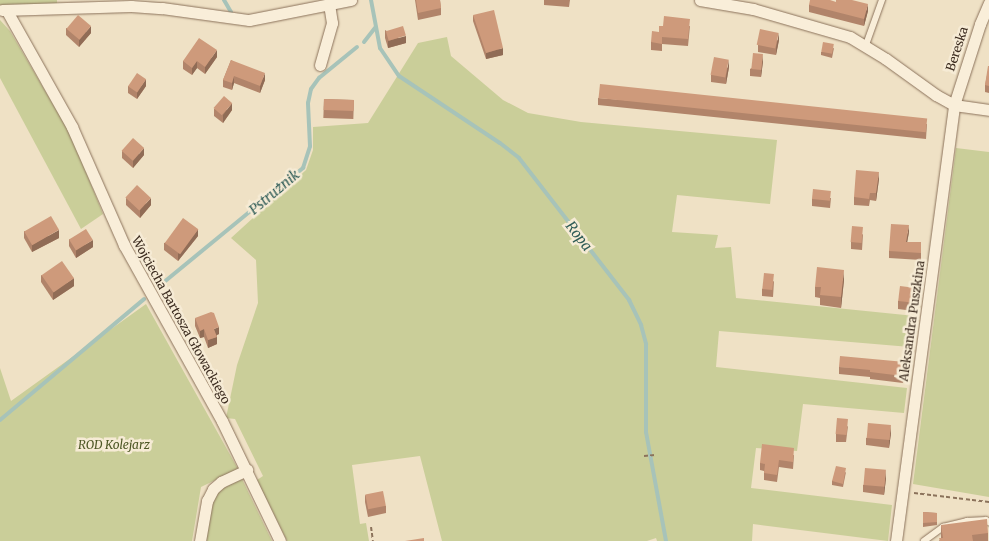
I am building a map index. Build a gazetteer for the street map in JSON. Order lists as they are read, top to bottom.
{
  "streets": {
    "street": ["Bereska", "Wojciecha Bartosza Głowackiego", "Aleksandra Puszkina"]
  },
  "crossings": [
    ["Bereska", "Aleksandra Puszkina"]
  ],
  "water": ["Pstrużnik", "Ropa"],
  "parks": ["ROD Kolejarz"]
}
